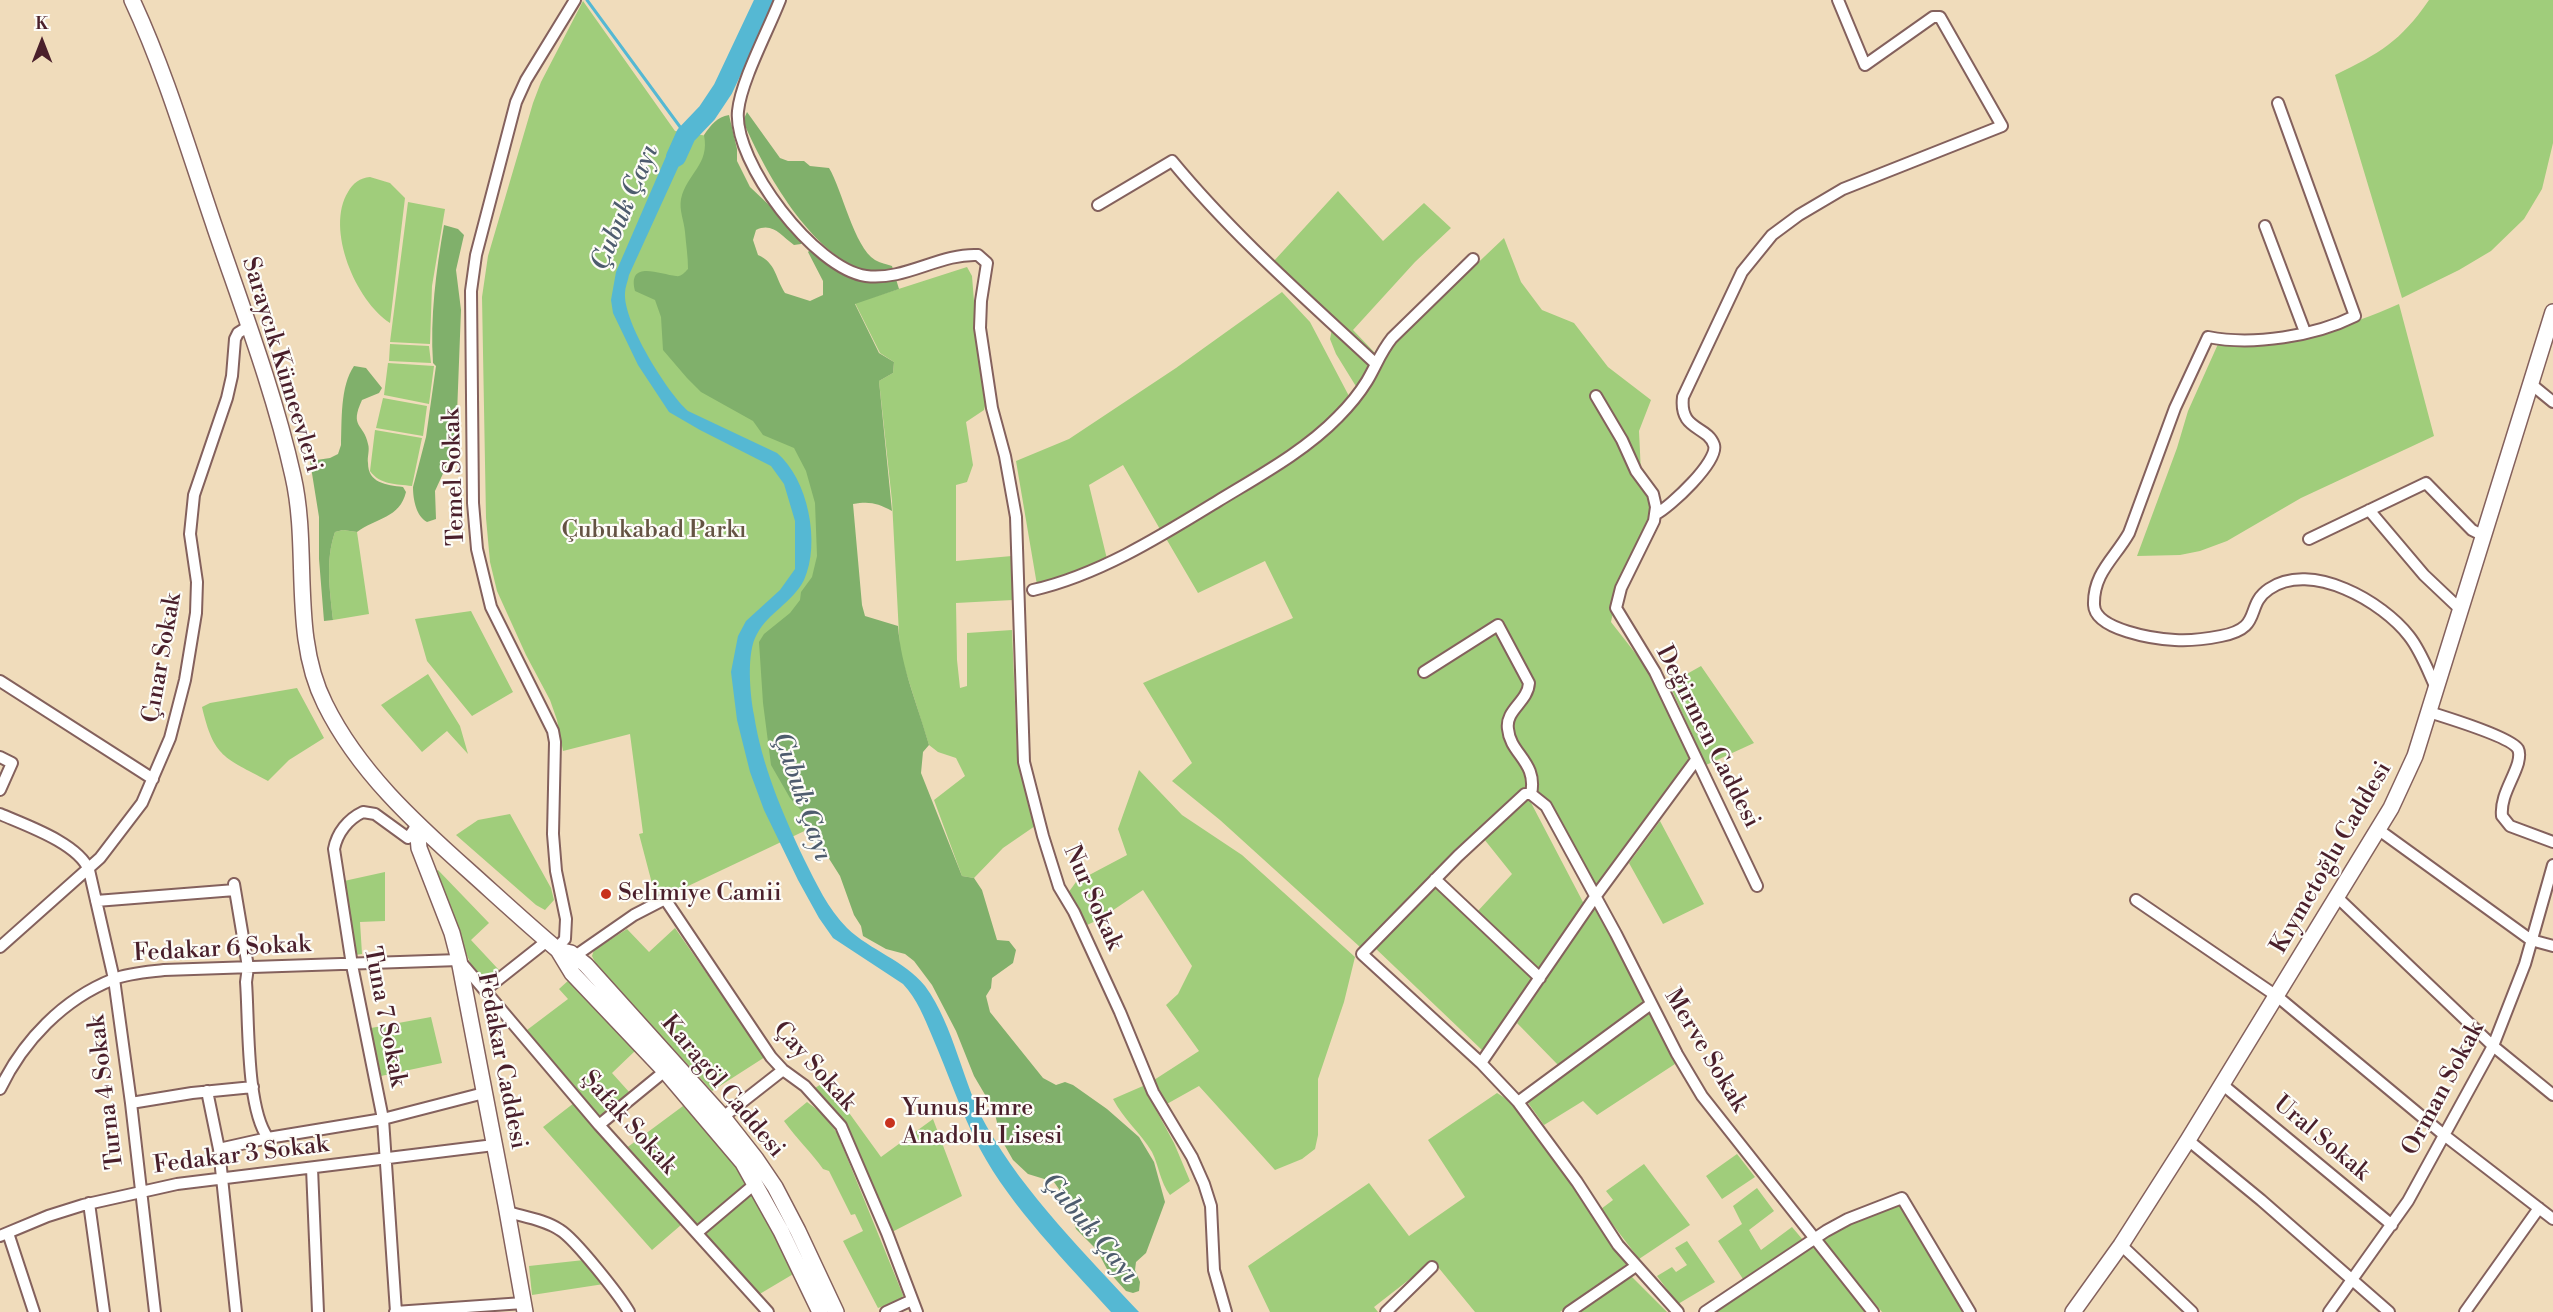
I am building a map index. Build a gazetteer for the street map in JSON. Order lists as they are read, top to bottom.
{
  "streets": {
    "main road": [
      "Saraycık Kümeevleri",
      "Kıymetoğlu Caddesi",
      "Fedakar Caddesi",
      "Karagöl Caddesi"
    ],
    "street": [
      "Temel Sokak",
      "Çınar Sokak",
      "Değirmen Caddesi",
      "Nur Sokak",
      "Fedakar 6 Sokak",
      "Tuna 7 Sokak",
      "Merve Sokak",
      "Çay Sokak",
      "Orman Sokak",
      "Turna 4 Sokak",
      "Şafak Sokak",
      "Ural Sokak",
      "Fedakar 3 Sokak"
    ]
  },
  "crossings": [
    ["Saraycık Kümeevleri", "Temel Sokak"],
    ["Saraycık Kümeevleri", "Çınar Sokak"],
    ["Saraycık Kümeevleri", "Tuna 7 Sokak"],
    ["Saraycık Kümeevleri", "Fedakar Caddesi"],
    ["Saraycık Kümeevleri", "Karagöl Caddesi"],
    ["Temel Sokak", "Karagöl Caddesi"],
    ["Çınar Sokak", "Turna 4 Sokak"],
    ["Kıymetoğlu Caddesi", "Ural Sokak"],
    ["Fedakar 6 Sokak", "Tuna 7 Sokak"],
    ["Fedakar 6 Sokak", "Fedakar Caddesi"],
    ["Fedakar 6 Sokak", "Turna 4 Sokak"],
    ["Fedakar 6 Sokak", "Şafak Sokak"],
    ["Tuna 7 Sokak", "Fedakar Caddesi"],
    ["Tuna 7 Sokak", "Fedakar 3 Sokak"],
    ["Fedakar Caddesi", "Şafak Sokak"],
    ["Fedakar Caddesi", "Fedakar 3 Sokak"],
    ["Çay Sokak", "Karagöl Caddesi"],
    ["Orman Sokak", "Ural Sokak"],
    ["Turna 4 Sokak", "Fedakar 3 Sokak"]
  ],
  "water": ["Çubuk Çayı"],
  "parks": ["Çubukabad Parkı"],
  "places": ["Selimiye Camii", "Yunus Emre Anadolu Lisesi"],
  "north": "top"
}
